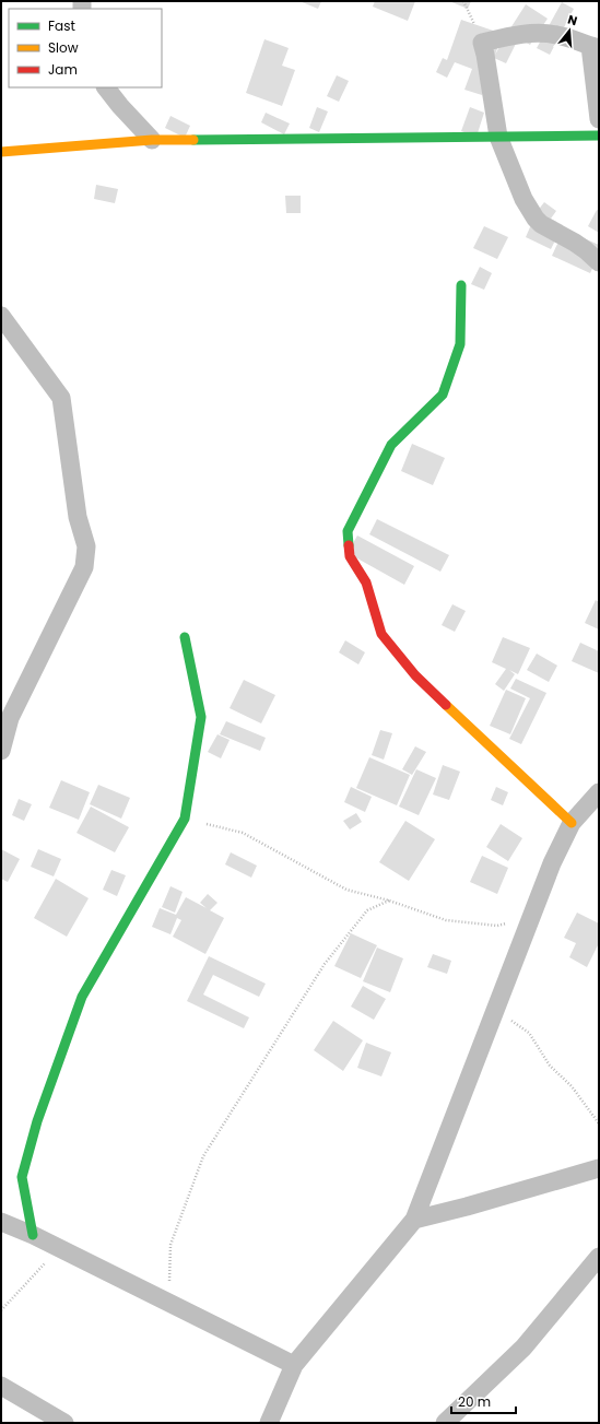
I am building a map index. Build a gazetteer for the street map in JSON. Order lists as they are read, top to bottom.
{
  "legend": ["Fast", "Slow", "Jam"],
  "scale_bar": "20 m",
  "north": "top"
}
